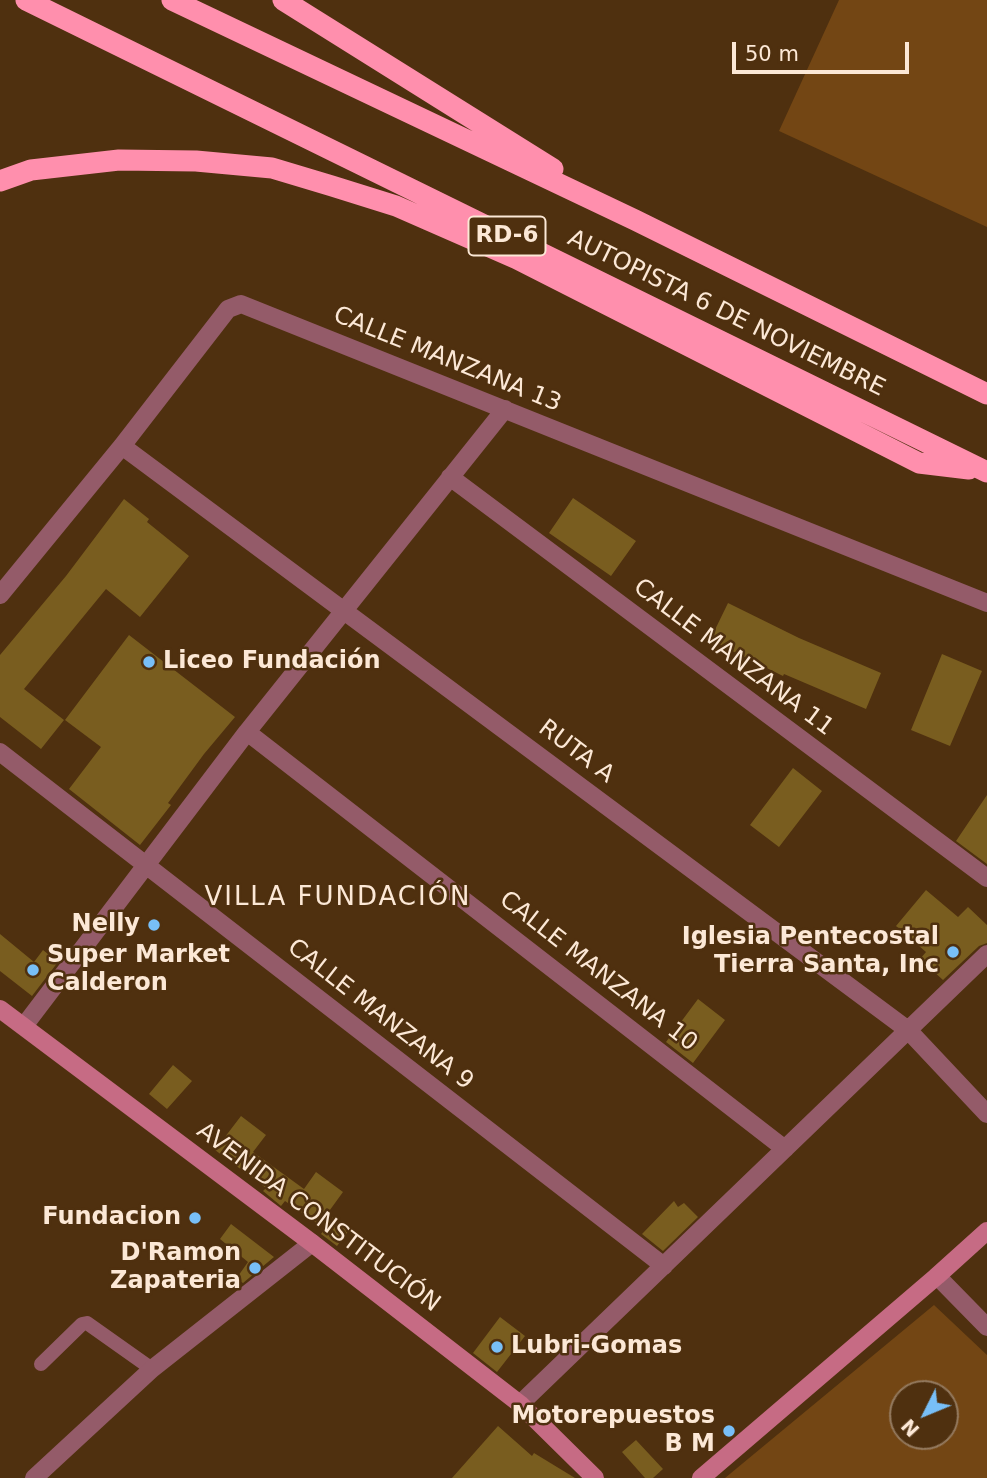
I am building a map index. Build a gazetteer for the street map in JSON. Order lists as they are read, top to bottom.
{
  "streets": {
    "highway": ["RD-6", "AUTOPISTA 6 DE NOVIEMBRE"],
    "main road": ["AVENIDA CONSTITUCIÓN"],
    "street": [
      "CALLE MANZANA 13",
      "CALLE MANZANA 11",
      "RUTA A",
      "CALLE MANZANA 10",
      "CALLE MANZANA 9"
    ]
  },
  "crossings": [
    ["CALLE MANZANA 13", "RUTA A"]
  ],
  "districts": ["VILLA FUNDACIÓN"],
  "places": [
    "Liceo Fundación",
    "Nelly",
    "Iglesia Pentecostal Tierra Santa, Inc",
    "Super Market Calderon",
    "Fundacion",
    "D'Ramon Zapateria",
    "Lubri-Gomas",
    "Motorepuestos B M"
  ],
  "scale_bar": "50 m",
  "north": "bottom left"
}
